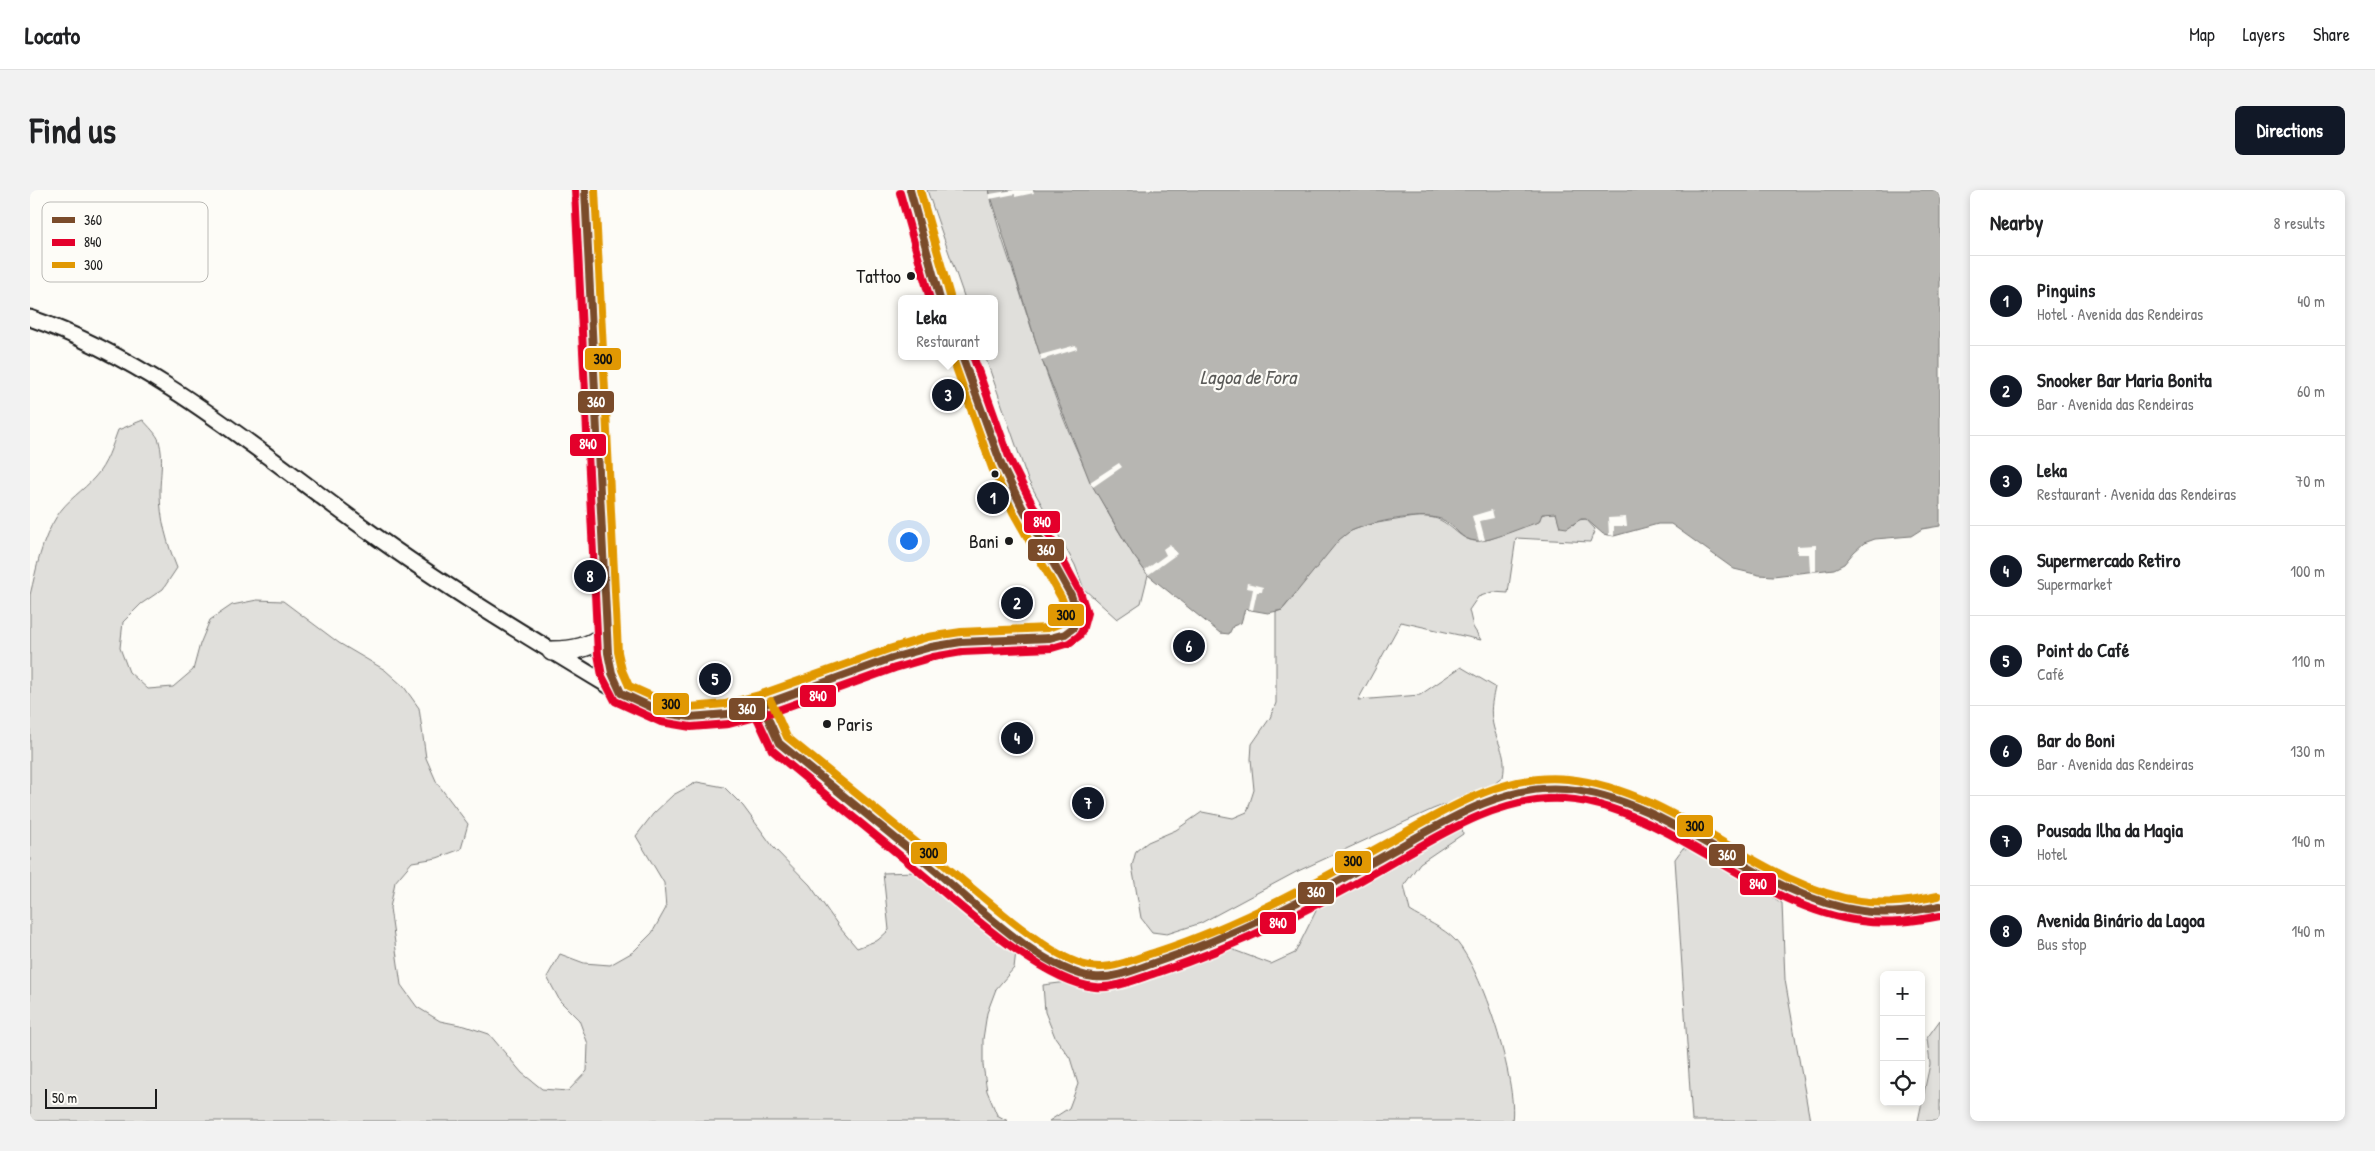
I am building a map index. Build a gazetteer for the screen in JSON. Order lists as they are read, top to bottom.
{
  "water": ["Lagoa de Fora"],
  "places": ["Tattoo", "Bani", "Paris"],
  "lines": ["transit line 360", "transit line 840", "transit line 300"],
  "legend": ["360", "840", "300"],
  "scale_bar": "50 m",
  "page": {
    "header": "Locato",
    "nav": ["Map", "Layers", "Share"],
    "buttons": "Directions",
    "title": "Find us",
    "heading": ["Nearby", "8 results"],
    "list": [
      {
        "mark": "1",
        "name": "Pinguins",
        "note": "Hotel · Avenida das Rendeiras",
        "value": "40 m"
      },
      {
        "mark": "2",
        "name": "Snooker Bar Maria Bonita",
        "note": "Bar · Avenida das Rendeiras",
        "value": "60 m"
      },
      {
        "mark": "3",
        "name": "Leka",
        "note": "Restaurant · Avenida das Rendeiras",
        "value": "70 m"
      },
      {
        "mark": "4",
        "name": "Supermercado Retiro",
        "note": "Supermarket",
        "value": "100 m"
      },
      {
        "mark": "5",
        "name": "Point do Café",
        "note": "Café",
        "value": "110 m"
      },
      {
        "mark": "6",
        "name": "Bar do Boni",
        "note": "Bar · Avenida das Rendeiras",
        "value": "130 m"
      },
      {
        "mark": "7",
        "name": "Pousada Ilha da Magia",
        "note": "Hotel",
        "value": "140 m"
      },
      {
        "mark": "8",
        "name": "Avenida Binário da Lagoa",
        "note": "Bus stop",
        "value": "140 m"
      }
    ],
    "popup": ["Leka", "Restaurant"],
    "pins": [
      "3",
      "1",
      "8",
      "2",
      "6",
      "5",
      "4",
      "7"
    ],
    "map_buttons": ["+", "−"],
    "scale": "50 m"
  }
}
